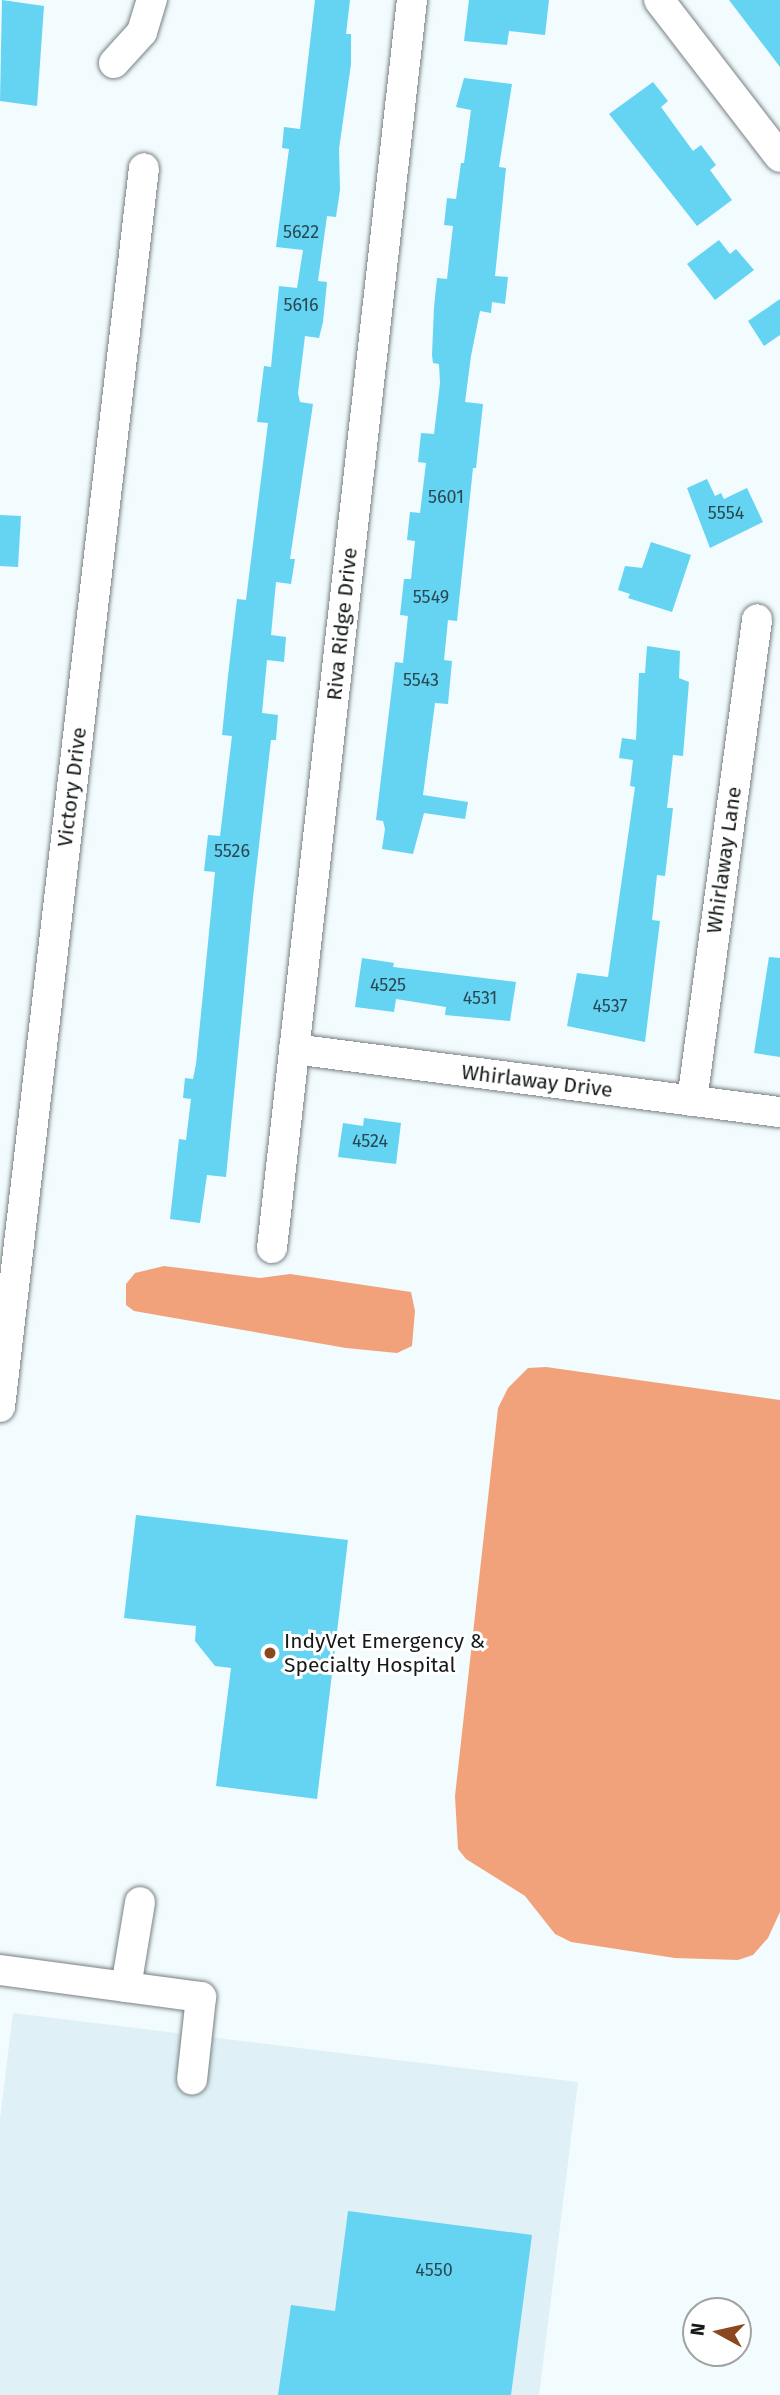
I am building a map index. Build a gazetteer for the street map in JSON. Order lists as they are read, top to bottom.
{
  "streets": {
    "street": [
      "Riva Ridge Drive",
      "Victory Drive",
      "Whirlaway Lane",
      "Whirlaway Drive"
    ]
  },
  "crossings": [
    ["Riva Ridge Drive", "Whirlaway Drive"],
    ["Whirlaway Lane", "Whirlaway Drive"]
  ],
  "places": ["IndyVet Emergency & Specialty Hospital"],
  "house_numbers": [
    "5622",
    "5616",
    "5601",
    "5554",
    "5549",
    "5543",
    "5526",
    "4525",
    "4531",
    "4537",
    "4524",
    "4550"
  ],
  "north": "left"
}
